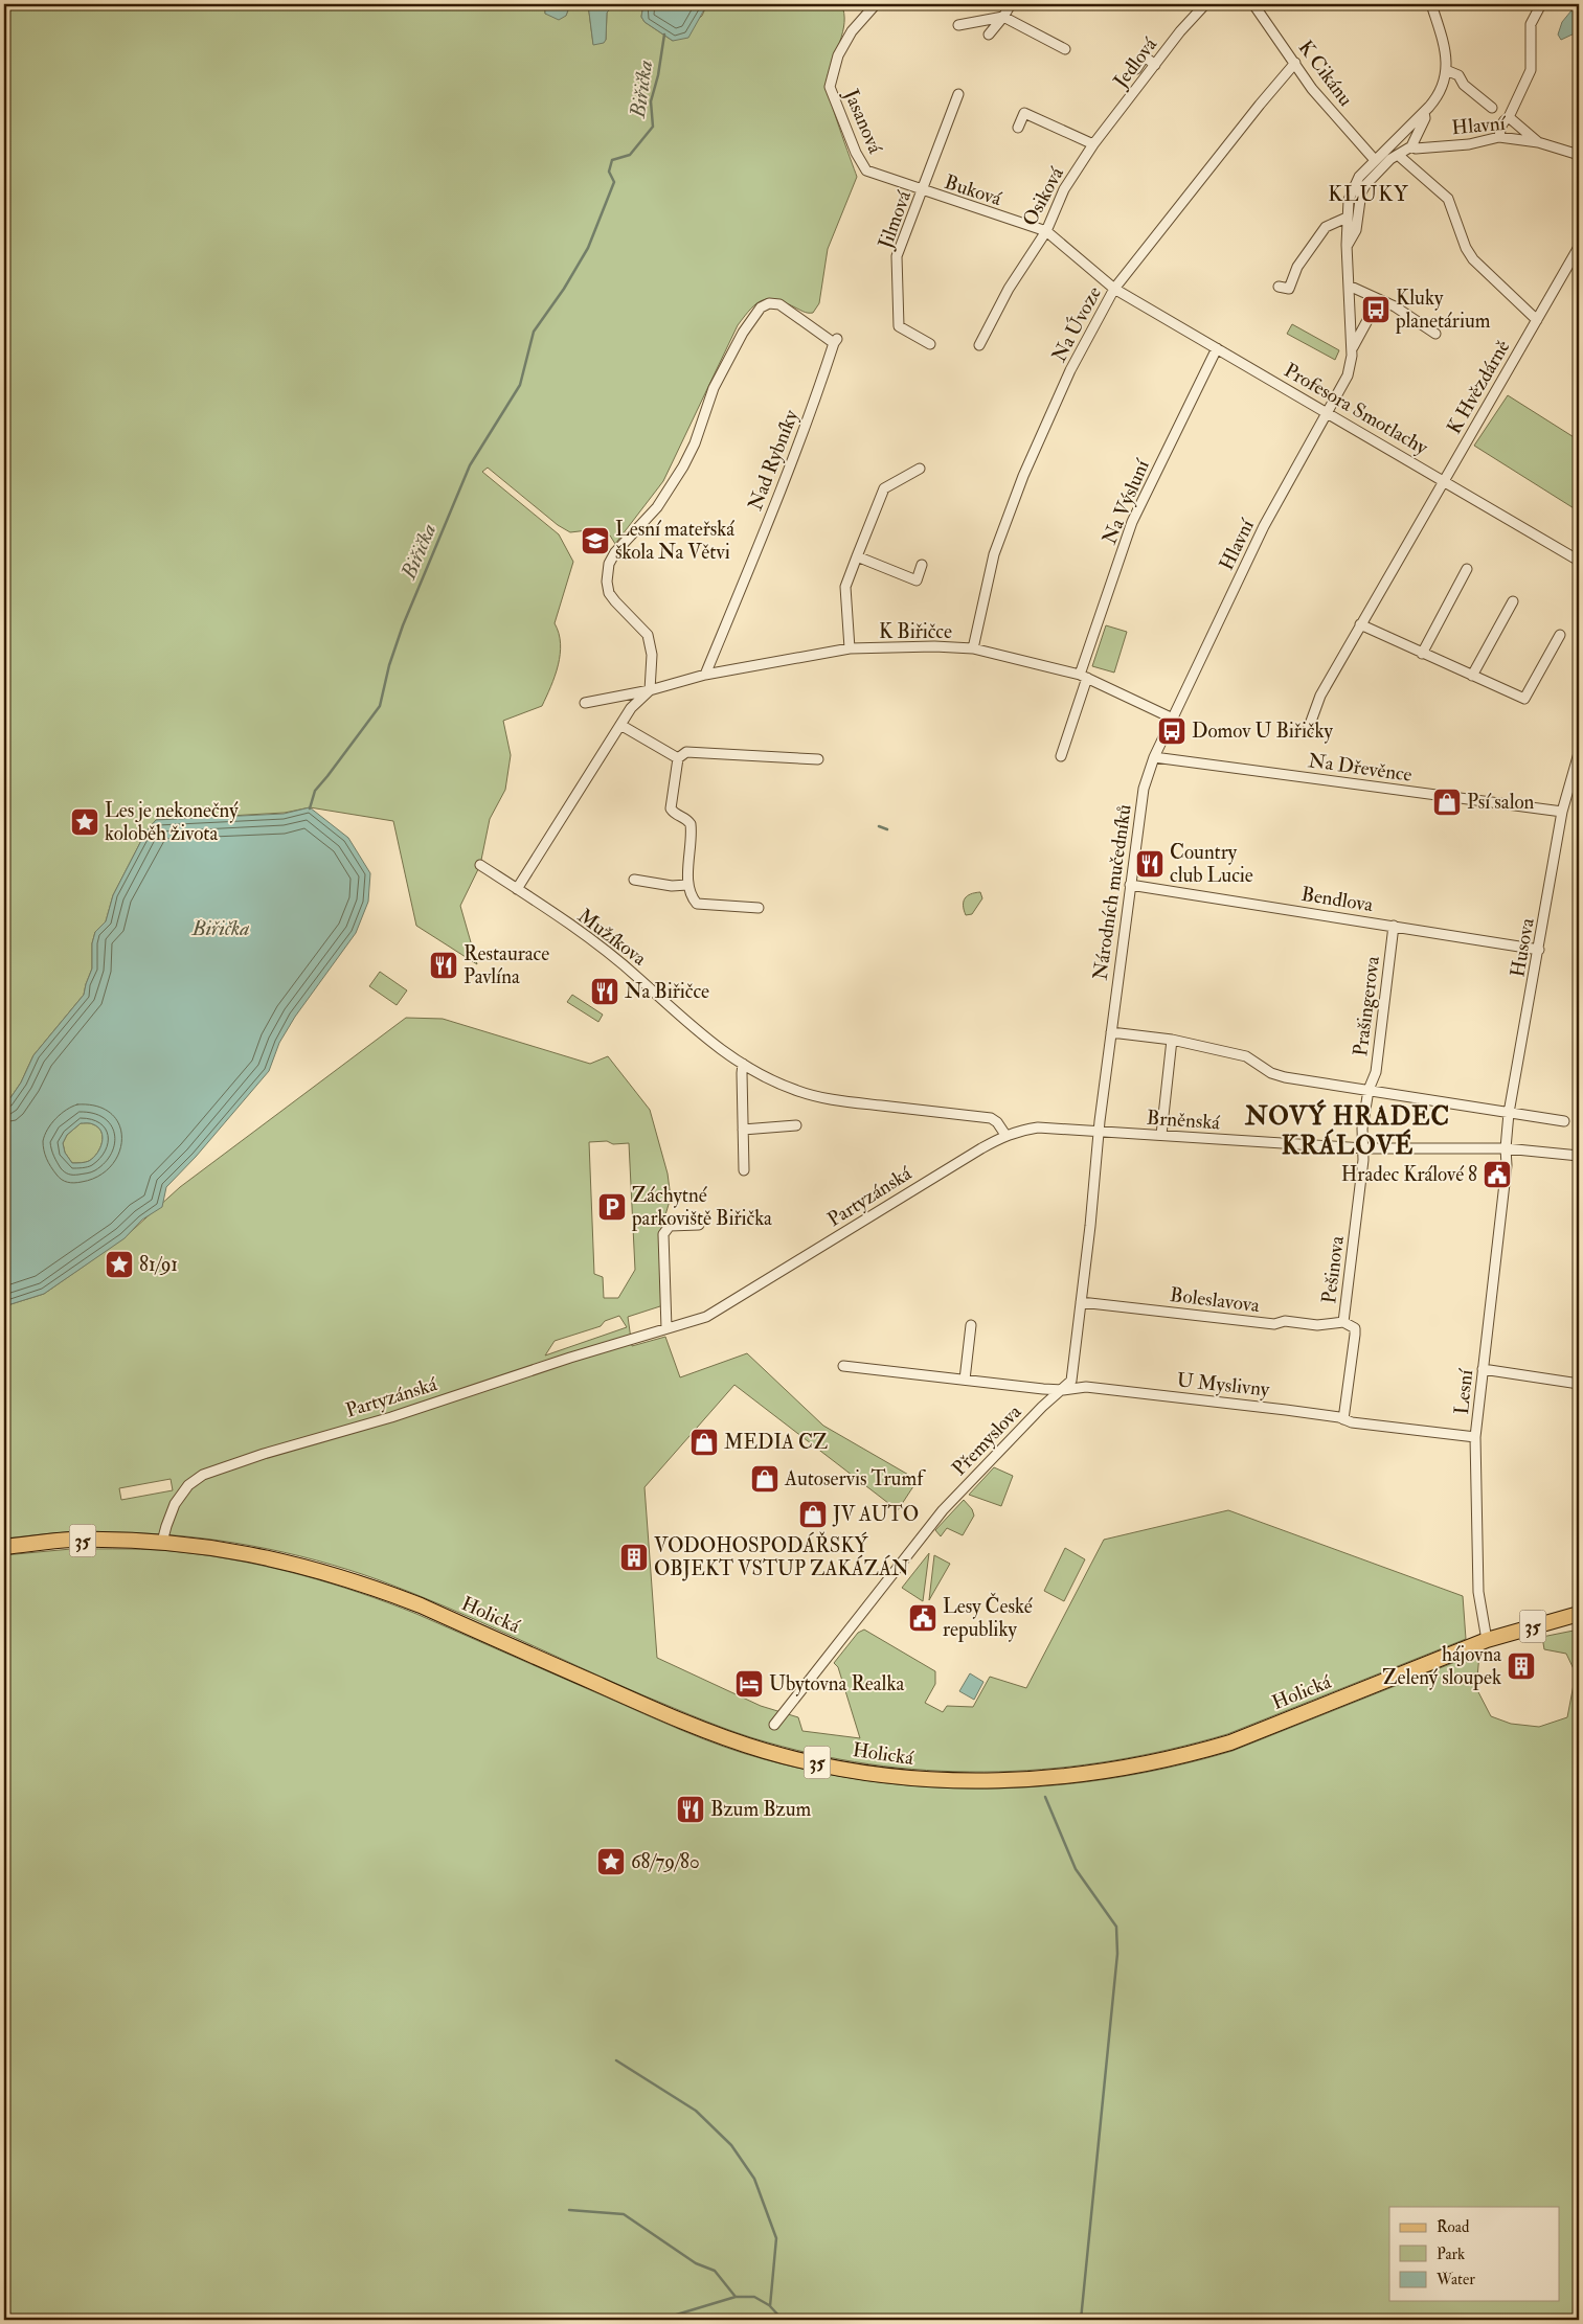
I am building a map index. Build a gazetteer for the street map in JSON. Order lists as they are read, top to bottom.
{
  "streets": {
    "main road": ["35", "Holická"],
    "street": [
      "Jedlová",
      "K Cikánu",
      "Jasanová",
      "Hlavní",
      "Buková",
      "Osiková",
      "Jilmová",
      "Na Úvoze",
      "K Hvězdárně",
      "Profesora Smotlachy",
      "Nad Rybníky",
      "Na Výsluní",
      "K Biřičce",
      "Na Dřevěnce",
      "Národních mučedníků",
      "Bendlova",
      "Mužíkova",
      "Husova",
      "Prašingerova",
      "Brněnská",
      "Partyzánská",
      "Pešinova",
      "Boleslavova",
      "U Myslivny",
      "Lesní",
      "Přemyslova"
    ]
  },
  "crossings": [
    ["Jedlová", "Osiková"],
    ["K Cikánu", "Hlavní"],
    ["K Cikánu", "Na Úvoze"],
    ["Jasanová", "Buková"],
    ["Hlavní", "Profesora Smotlachy"],
    ["Hlavní", "K Biřičce"],
    ["Hlavní", "Na Dřevěnce"],
    ["Hlavní", "Národních mučedníků"],
    ["Buková", "Osiková"],
    ["Buková", "Jilmová"],
    ["Buková", "Na Úvoze"],
    ["Buková", "Profesora Smotlachy"],
    ["Na Úvoze", "Profesora Smotlachy"],
    ["Na Úvoze", "K Biřičce"],
    ["K Hvězdárně", "Profesora Smotlachy"],
    ["Profesora Smotlachy", "Na Výsluní"],
    ["Nad Rybníky", "K Biřičce"],
    ["Na Výsluní", "K Biřičce"],
    ["Na Dřevěnce", "Národních mučedníků"],
    ["Na Dřevěnce", "Husova"],
    ["Národních mučedníků", "Bendlova"],
    ["Národních mučedníků", "Brněnská"],
    ["Národních mučedníků", "Partyzánská"],
    ["Národních mučedníků", "Přemyslova"],
    ["Bendlova", "Husova"],
    ["Bendlova", "Prašingerova"],
    ["Mužíkova", "Partyzánská"],
    ["Husova", "Brněnská"],
    ["Husova", "Lesní"],
    ["Prašingerova", "Brněnská"],
    ["Prašingerova", "Pešinova"],
    ["Brněnská", "Partyzánská"],
    ["Brněnská", "Pešinova"],
    ["Brněnská", "Lesní"],
    ["Brněnská", "Přemyslova"],
    ["Partyzánská", "Přemyslova"],
    ["Partyzánská", "35"],
    ["Partyzánská", "Holická"],
    ["Pešinova", "Boleslavova"],
    ["Pešinova", "U Myslivny"],
    ["Boleslavova", "Přemyslova"],
    ["U Myslivny", "Lesní"],
    ["U Myslivny", "Přemyslova"],
    ["Lesní", "Holická"],
    ["35", "Holická"]
  ],
  "districts": ["KLUKY", "NOVÝ HRADEC KRÁLOVÉ"],
  "water": ["Biřička"],
  "places": {
    "bus stop": ["Kluky planetárium", "Domov U Biřičky"],
    "school or university": ["Lesní mateřská škola Na Větvi"],
    "shop": [
      "Psí salon",
      "MEDIA CZ",
      "Autoservis Trumf",
      "JV AUTO"
    ],
    "place": ["Les je nekonečný koloběh života", "81/91", "68/79/80"],
    "restaurant": [
      "Country club Lucie",
      "Restaurace Pavlína",
      "Na Biřičce",
      "Bzum Bzum"
    ],
    "public building": ["Hradec Králové 8", "Lesy České republiky"],
    "parking": ["Záchytné parkoviště Biřička"],
    "building": ["VODOHOSPODÁŘSKÝ OBJEKT VSTUP ZAKÁZÁN", "hájovna Zelený sloupek"],
    "hotel": ["Ubytovna Realka"]
  },
  "legend": ["Road", "Park", "Water"]
}
